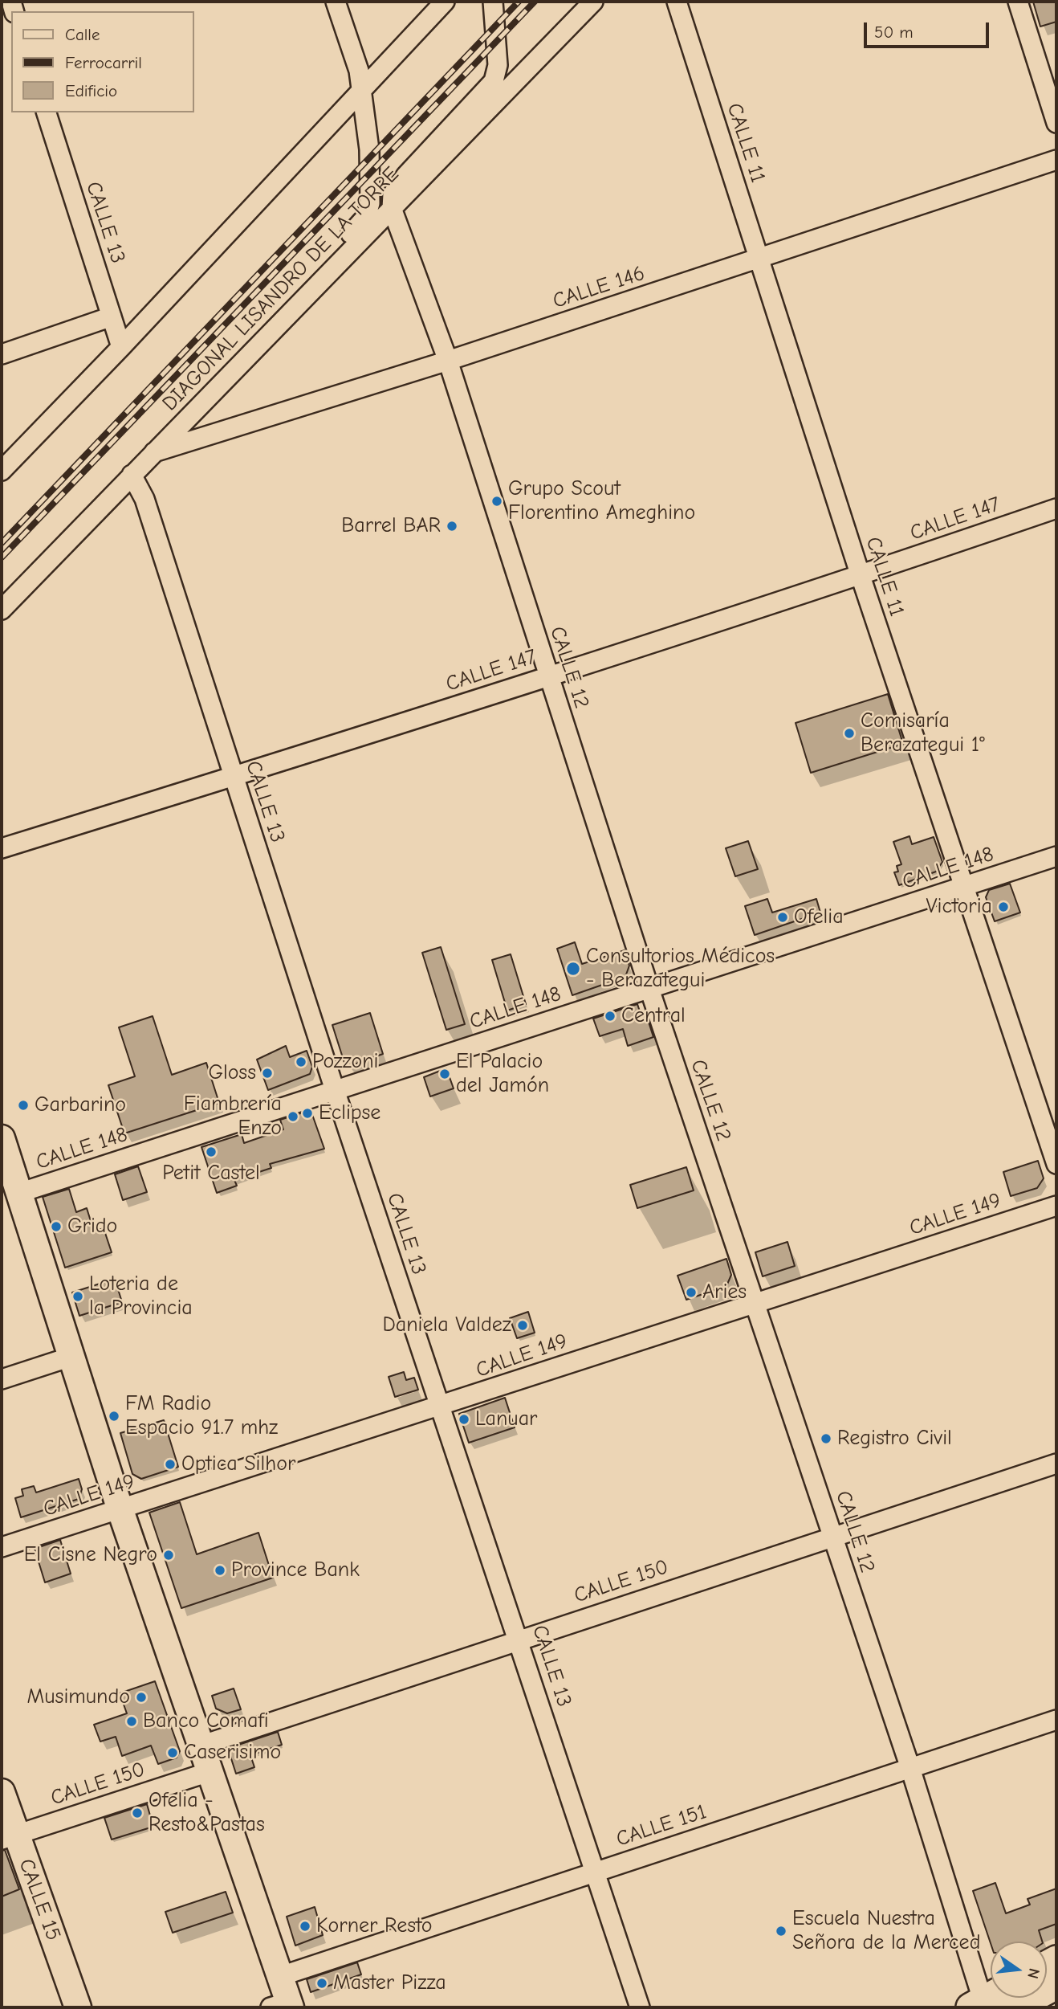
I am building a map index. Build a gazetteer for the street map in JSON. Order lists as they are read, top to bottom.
{
  "streets": {
    "main road": ["CALLE 15"],
    "street": [
      "CALLE 11",
      "CALLE 13",
      "CALLE 146",
      "DIAGONAL LISANDRO DE LA TORRE",
      "CALLE 147",
      "CALLE 12",
      "CALLE 148",
      "CALLE 149",
      "CALLE 150",
      "CALLE 151"
    ]
  },
  "crossings": [
    ["CALLE 11", "CALLE 146"],
    ["CALLE 11", "CALLE 147"],
    ["CALLE 11", "CALLE 148"],
    ["CALLE 13", "DIAGONAL LISANDRO DE LA TORRE"],
    ["CALLE 13", "CALLE 147"],
    ["CALLE 13", "CALLE 148"],
    ["CALLE 13", "CALLE 149"],
    ["CALLE 13", "CALLE 150"],
    ["CALLE 13", "CALLE 151"],
    ["CALLE 146", "DIAGONAL LISANDRO DE LA TORRE"],
    ["CALLE 146", "CALLE 12"],
    ["DIAGONAL LISANDRO DE LA TORRE", "CALLE 12"],
    ["CALLE 147", "CALLE 12"],
    ["CALLE 12", "CALLE 148"],
    ["CALLE 12", "CALLE 149"],
    ["CALLE 12", "CALLE 150"],
    ["CALLE 12", "CALLE 151"],
    ["CALLE 150", "CALLE 15"]
  ],
  "places": [
    "Grupo Scout Florentino Ameghino",
    "Barrel BAR",
    "Comisaría Berazategui 1°",
    "Victoria",
    "Ofelia",
    "Consultorios Médicos - Berazategui",
    "Central",
    "Pozzoni",
    "Gloss",
    "El Palacio del Jamón",
    "Garbarino",
    "Eclipse",
    "Fiambrería Enzo",
    "Petit Castel",
    "Grido",
    "Aries",
    "Loteria de la Provincia",
    "Daniela Valdez",
    "FM Radio Espacio 91.7 mhz",
    "Lanuar",
    "Registro Civil",
    "Optica Silhor",
    "El Cisne Negro",
    "Province Bank",
    "Musimundo",
    "Banco Comafi",
    "Caserisimo",
    "Ofelia - Resto&Pastas",
    "Korner Resto",
    "Escuela Nuestra Señora de la Merced",
    "Master Pizza"
  ],
  "legend": ["Calle", "Ferrocarril", "Edificio"],
  "scale_bar": "50 m",
  "north": "right"
}
